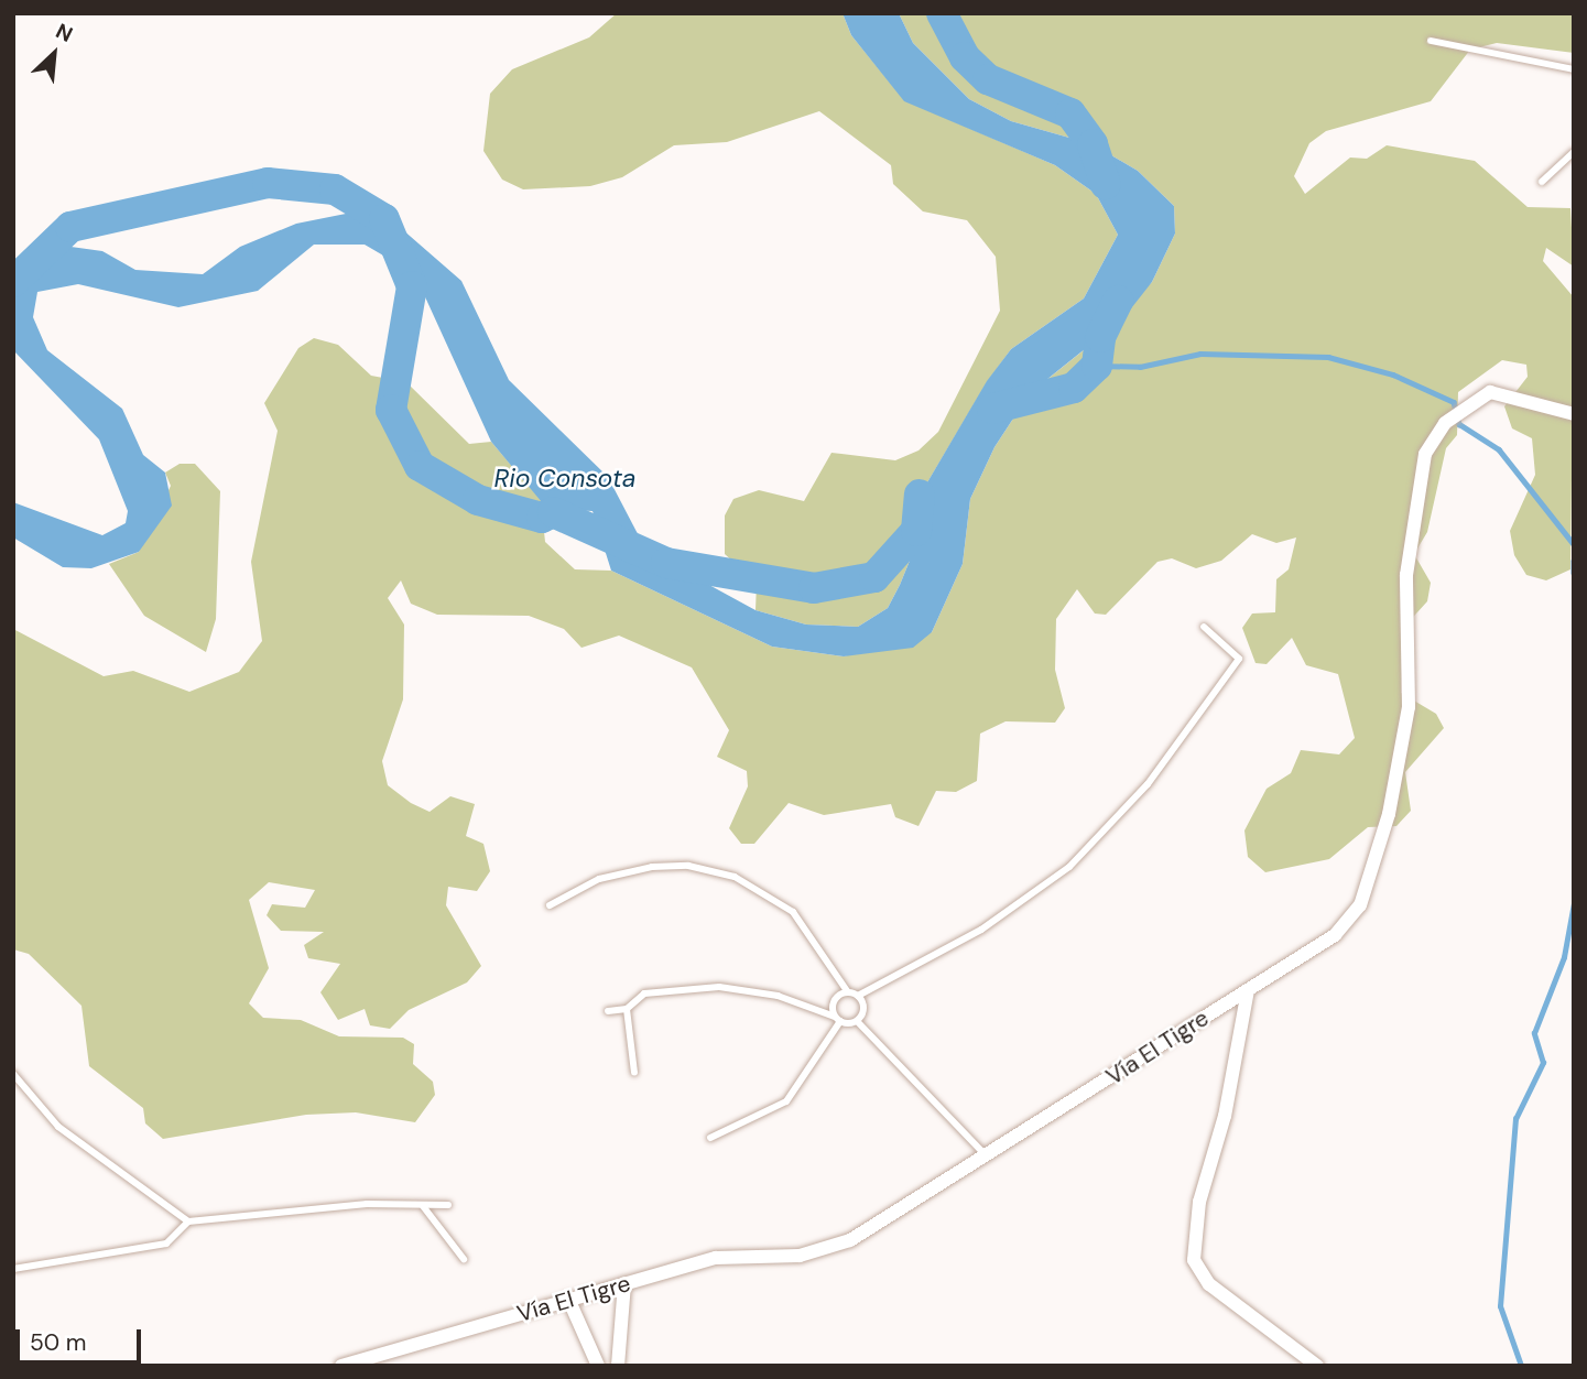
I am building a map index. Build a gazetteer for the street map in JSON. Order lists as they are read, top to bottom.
{
  "streets": {
    "street": ["Vía El Tigre"]
  },
  "water": ["Rio Consota"],
  "scale_bar": "50 m",
  "north": "top right"
}
